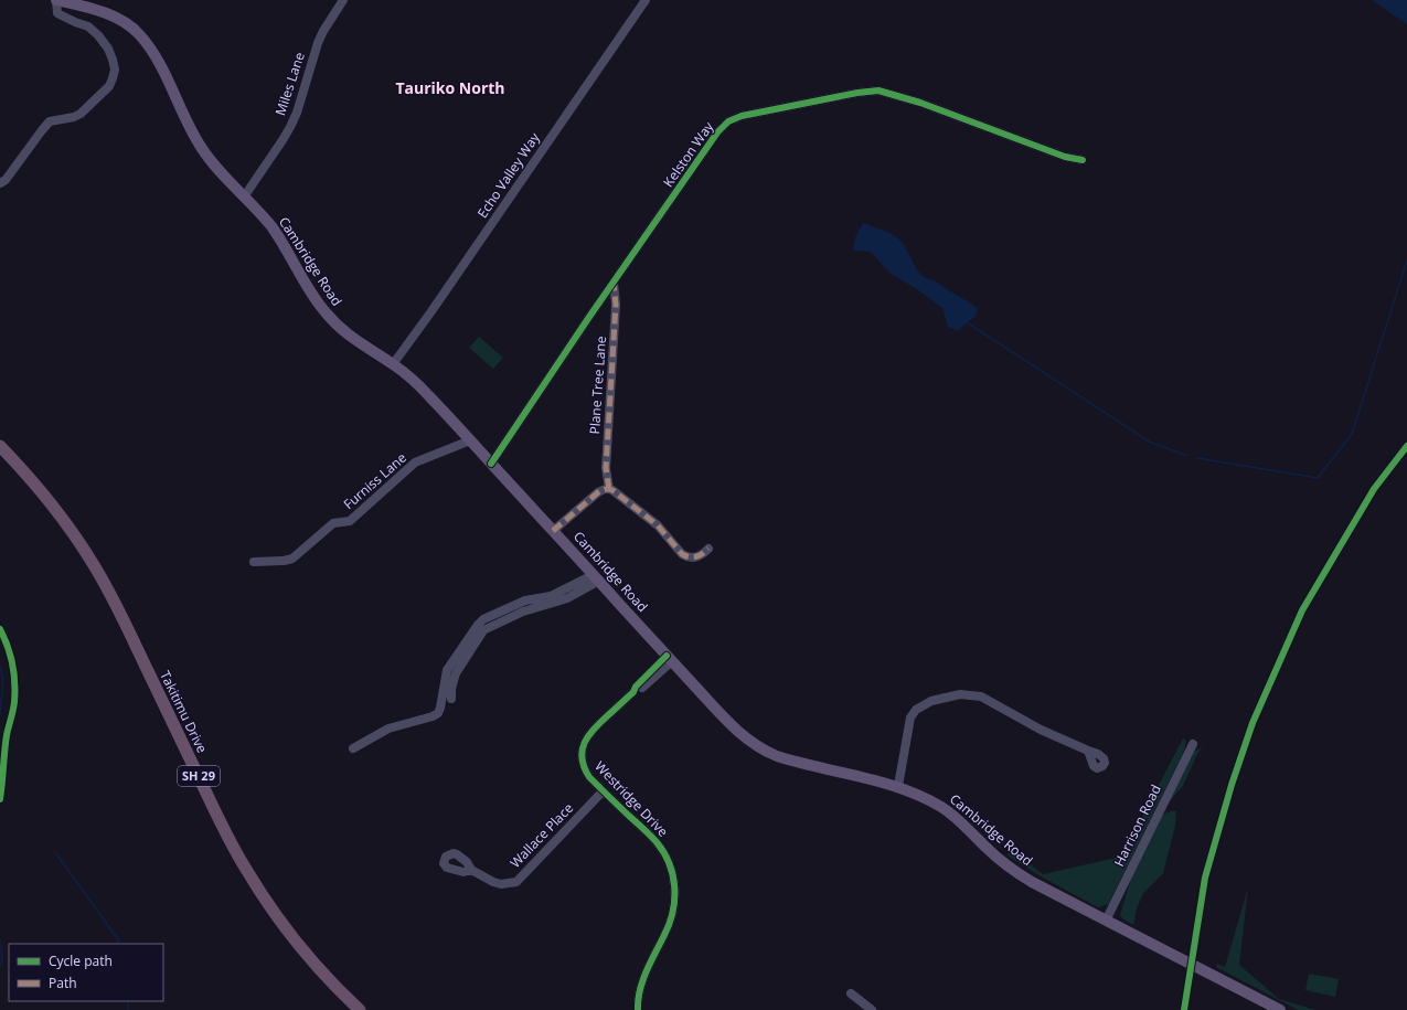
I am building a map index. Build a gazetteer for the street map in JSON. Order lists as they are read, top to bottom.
{
  "streets": {
    "highway": ["Takitimu Drive", "SH 29"],
    "main road": ["Cambridge Road"],
    "street": [
      "Miles Lane",
      "Kelston Way",
      "Echo Valley Way",
      "Plane Tree Lane",
      "Furniss Lane",
      "Westridge Drive",
      "Harrison Road",
      "Wallace Place"
    ]
  },
  "crossings": [
    ["Miles Lane", "Cambridge Road"],
    ["Kelston Way", "Cambridge Road"],
    ["Kelston Way", "Plane Tree Lane"],
    ["Echo Valley Way", "Cambridge Road"],
    ["Cambridge Road", "Furniss Lane"],
    ["Cambridge Road", "Westridge Drive"],
    ["Cambridge Road", "Harrison Road"],
    ["Westridge Drive", "Wallace Place"]
  ],
  "districts": ["Tauriko North"],
  "legend": ["Cycle path", "Path"]
}
